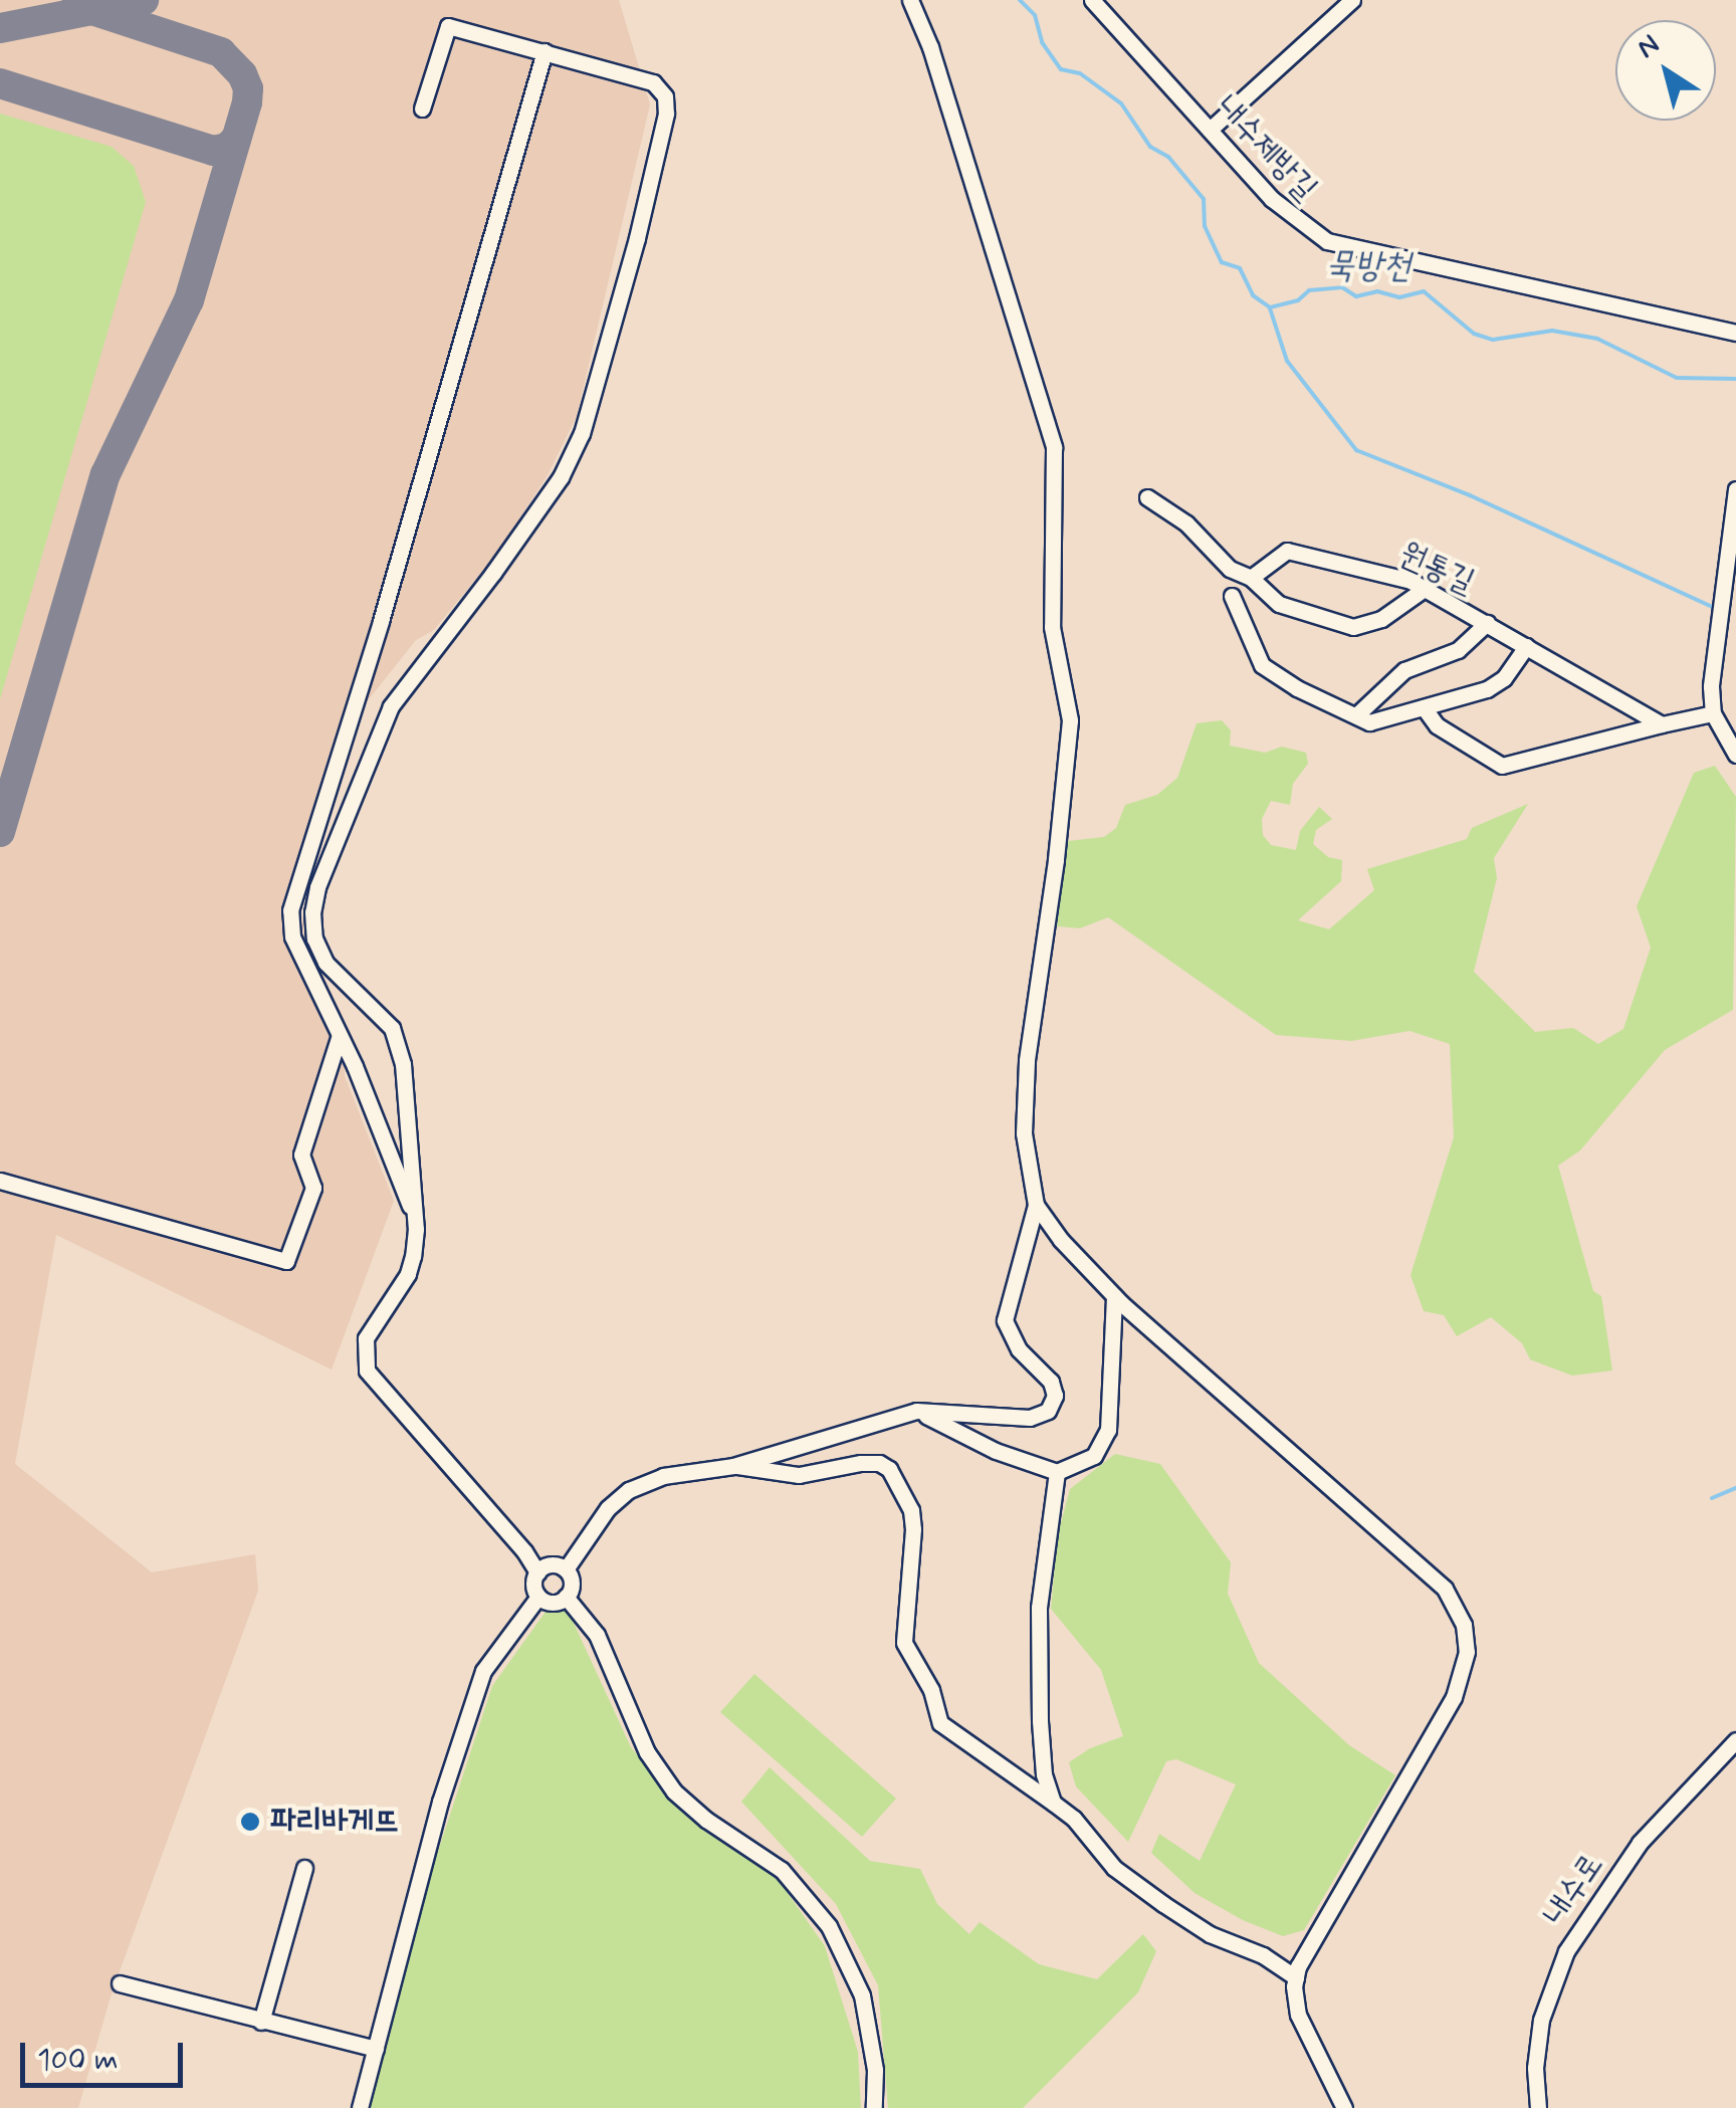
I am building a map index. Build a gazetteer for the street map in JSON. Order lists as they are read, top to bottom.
{
  "streets": {
    "street": ["내수제방길", "원통길", "내수로"]
  },
  "water": ["묵방천"],
  "places": ["파리바게뜨"],
  "scale_bar": "100 m",
  "north": "top left"
}
